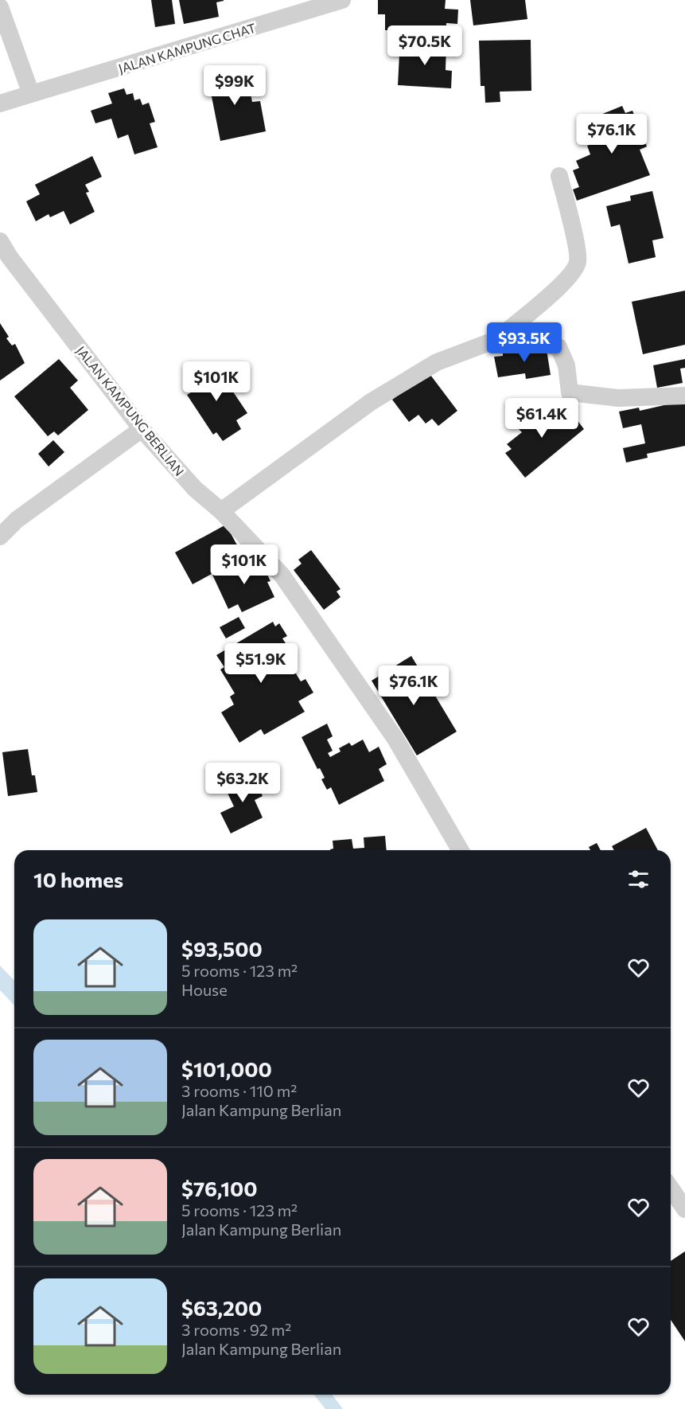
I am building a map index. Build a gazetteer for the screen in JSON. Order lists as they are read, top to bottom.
{
  "streets": {
    "street": ["JALAN KAMPUNG CHAT", "JALAN KAMPUNG BERLIAN"]
  },
  "page": {
    "price": [
      "$70.5K",
      "$99K",
      "$76.1K",
      "$93.5K",
      "$101K",
      "$61.4K",
      "$101K",
      "$51.9K",
      "$76.1K",
      "$63.2K"
    ],
    "heading": "10 homes",
    "list": [
      {
        "name": "$93,500",
        "note": "5 rooms · 123 m² · House"
      },
      {
        "name": "$101,000",
        "note": "3 rooms · 110 m² · Jalan Kampung Berlian"
      },
      {
        "name": "$76,100",
        "note": "5 rooms · 123 m² · Jalan Kampung Berlian"
      },
      {
        "name": "$63,200",
        "note": "3 rooms · 92 m² · Jalan Kampung Berlian"
      }
    ]
  }
}
